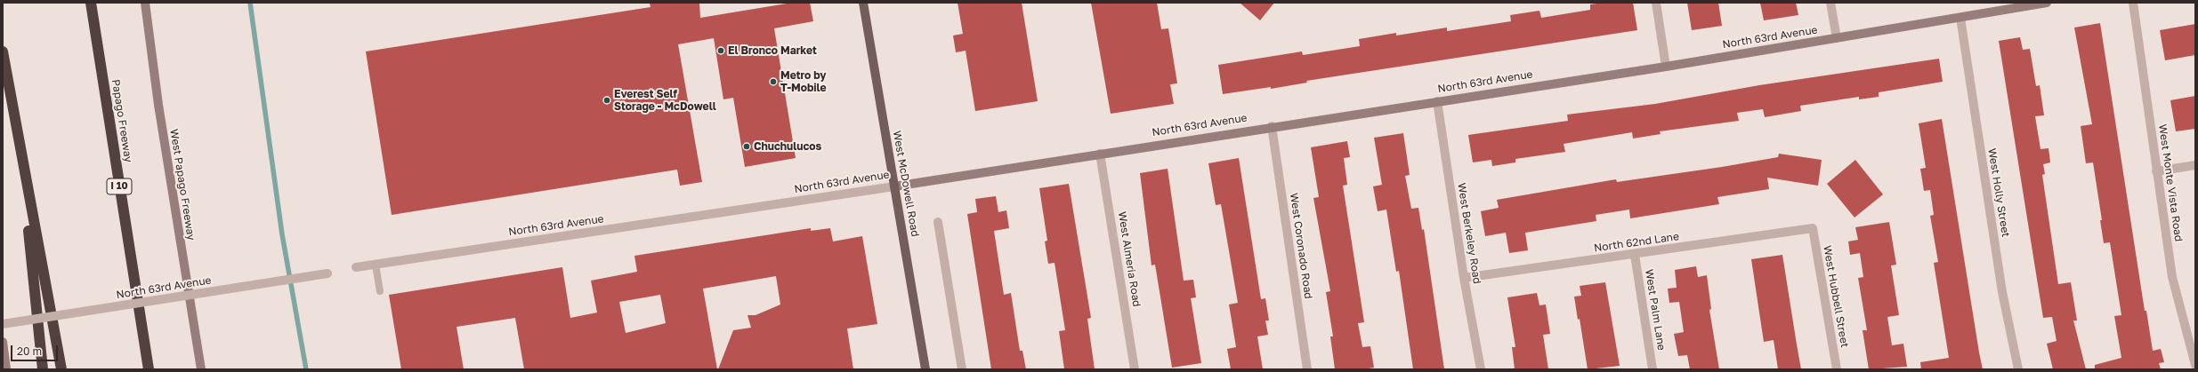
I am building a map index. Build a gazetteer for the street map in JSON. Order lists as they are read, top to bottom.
{
  "streets": {
    "highway": ["Papago Freeway", "I 10"],
    "main road": ["West McDowell Road"],
    "street": [
      "North 63rd Avenue",
      "West Monte Vista Road",
      "West Papago Freeway",
      "West Holly Street",
      "West Berkeley Road",
      "North 62nd Lane",
      "West Coronado Road",
      "West Almeria Road",
      "West Hubbell Street",
      "West Palm Lane"
    ]
  },
  "crossings": [
    ["North 63rd Avenue", "West McDowell Road"],
    ["North 63rd Avenue", "West Holly Street"],
    ["North 63rd Avenue", "West Berkeley Road"],
    ["North 63rd Avenue", "West Coronado Road"],
    ["North 63rd Avenue", "West Almeria Road"],
    ["West Berkeley Road", "North 62nd Lane"],
    ["North 62nd Lane", "West Hubbell Street"],
    ["North 62nd Lane", "West Palm Lane"]
  ],
  "places": [
    "El Bronco Market",
    "Metro by T-Mobile",
    "Everest Self Storage - McDowell",
    "Chuchulucos"
  ],
  "scale_bar": "20 m"
}
